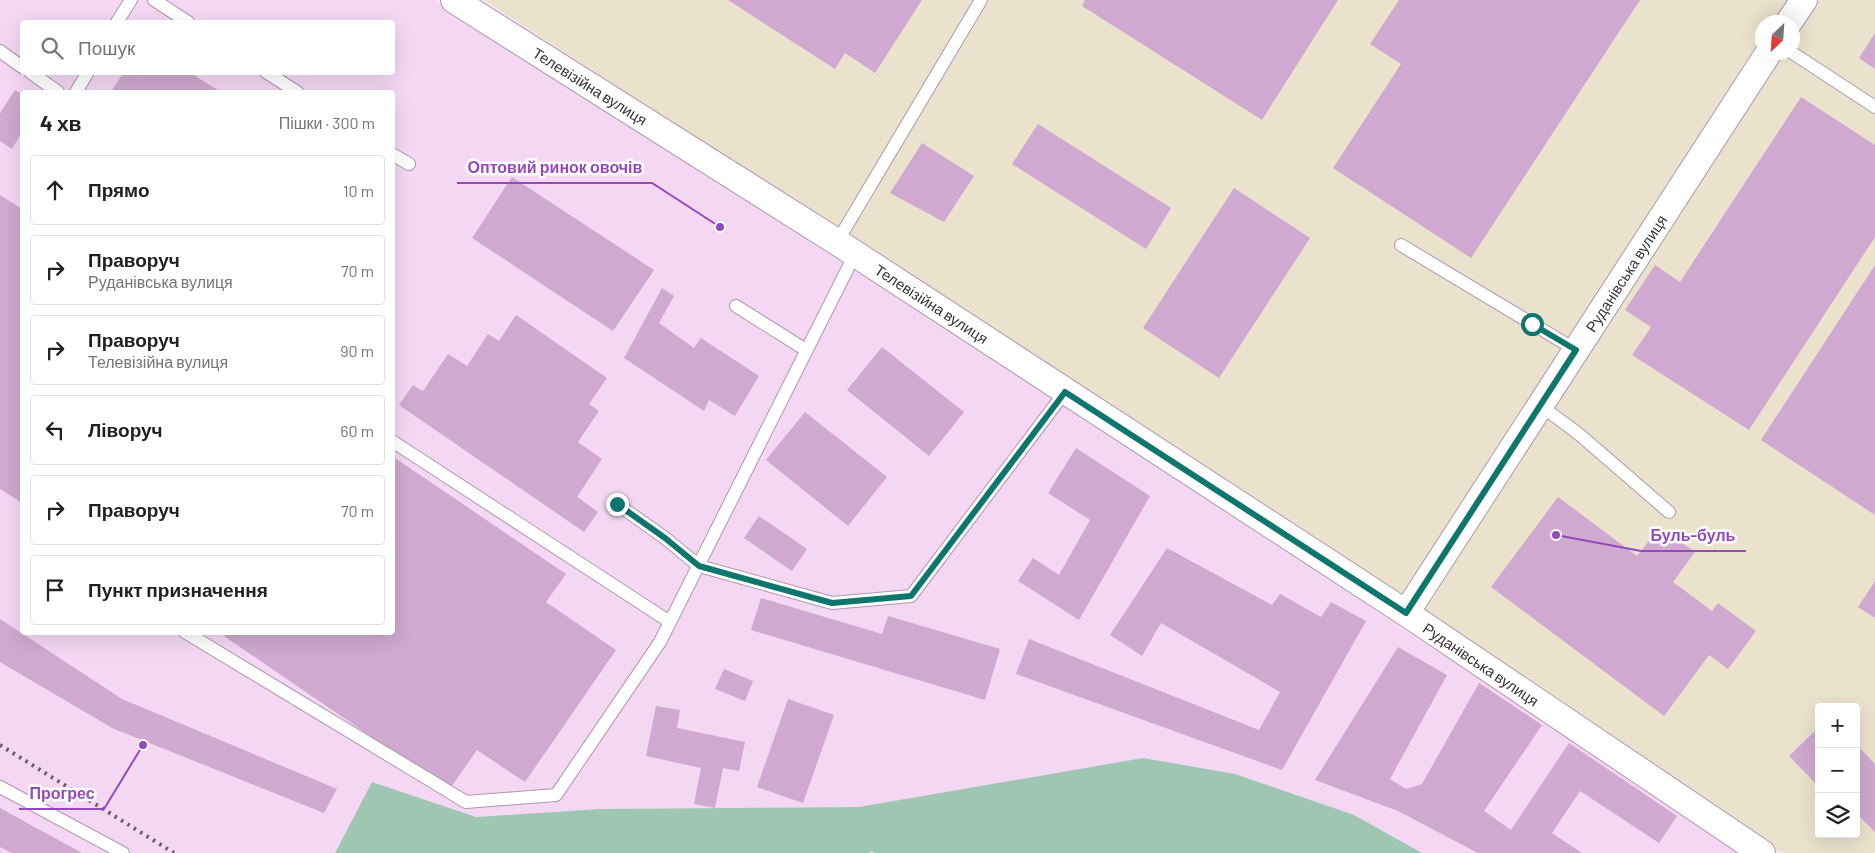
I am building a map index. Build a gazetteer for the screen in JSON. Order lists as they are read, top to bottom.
{
  "streets": {
    "street": ["Телевізійна вулиця", "Руданівська вулиця"]
  },
  "crossings": [
    ["Телевізійна вулиця", "Руданівська вулиця"]
  ],
  "places": ["Оптовий ринок овочів", "Буль-буль", "Прогрес"],
  "north": "bottom left",
  "page": {
    "search": "Пошук",
    "heading": ["4 хв", "Пішки · 300 m"],
    "list": [
      ["Прямо", "10 m"],
      ["Праворуч", "Руданівська вулиця", "70 m"],
      ["Праворуч", "Телевізійна вулиця", "90 m"],
      ["Ліворуч", "60 m"],
      ["Праворуч", "70 m"],
      "Пункт призначення"
    ],
    "map_buttons": ["+", "−"]
  }
}
